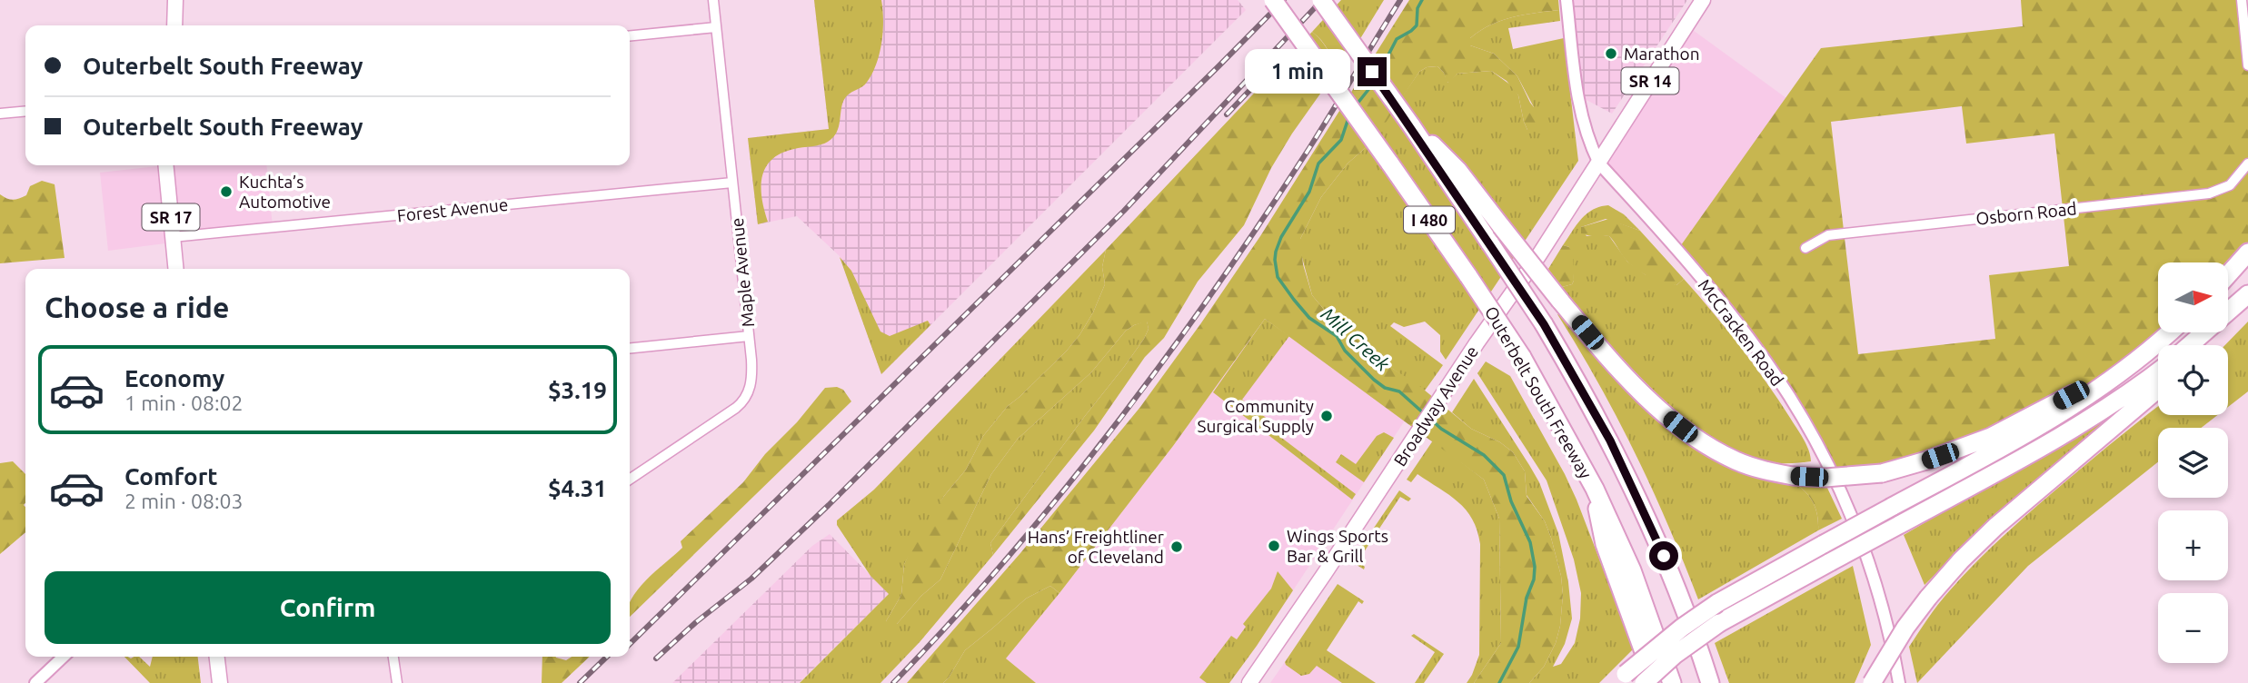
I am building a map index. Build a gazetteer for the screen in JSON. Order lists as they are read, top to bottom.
{
  "streets": {
    "highway": ["I 480", "Outerbelt South Freeway"],
    "main road": ["SR 14", "SR 17", "Broadway Avenue"],
    "street": [
      "Forest Avenue",
      "Osborn Road",
      "Maple Avenue",
      "McCracken Road"
    ]
  },
  "crossings": [
    ["Forest Avenue", "SR 17"],
    ["Forest Avenue", "Maple Avenue"],
    ["McCracken Road", "Broadway Avenue"]
  ],
  "water": ["Mill Creek"],
  "places": [
    "Marathon",
    "Kuchta’s Automotive",
    "Community Surgical Supply",
    "Wings Sports Bar & Grill",
    "Hans’ Freightliner of Cleveland"
  ],
  "north": "right",
  "page": {
    "banner": ["Outerbelt South Freeway", "Outerbelt South Freeway"],
    "bubble": "1 min",
    "map_buttons": ["+", "−"],
    "heading": "Choose a ride",
    "list": [
      {
        "name": "Economy",
        "note": "1 min · 08:02",
        "value": "$3.19"
      },
      {
        "name": "Comfort",
        "note": "2 min · 08:03",
        "value": "$4.31"
      }
    ],
    "buttons": "Confirm"
  }
}
